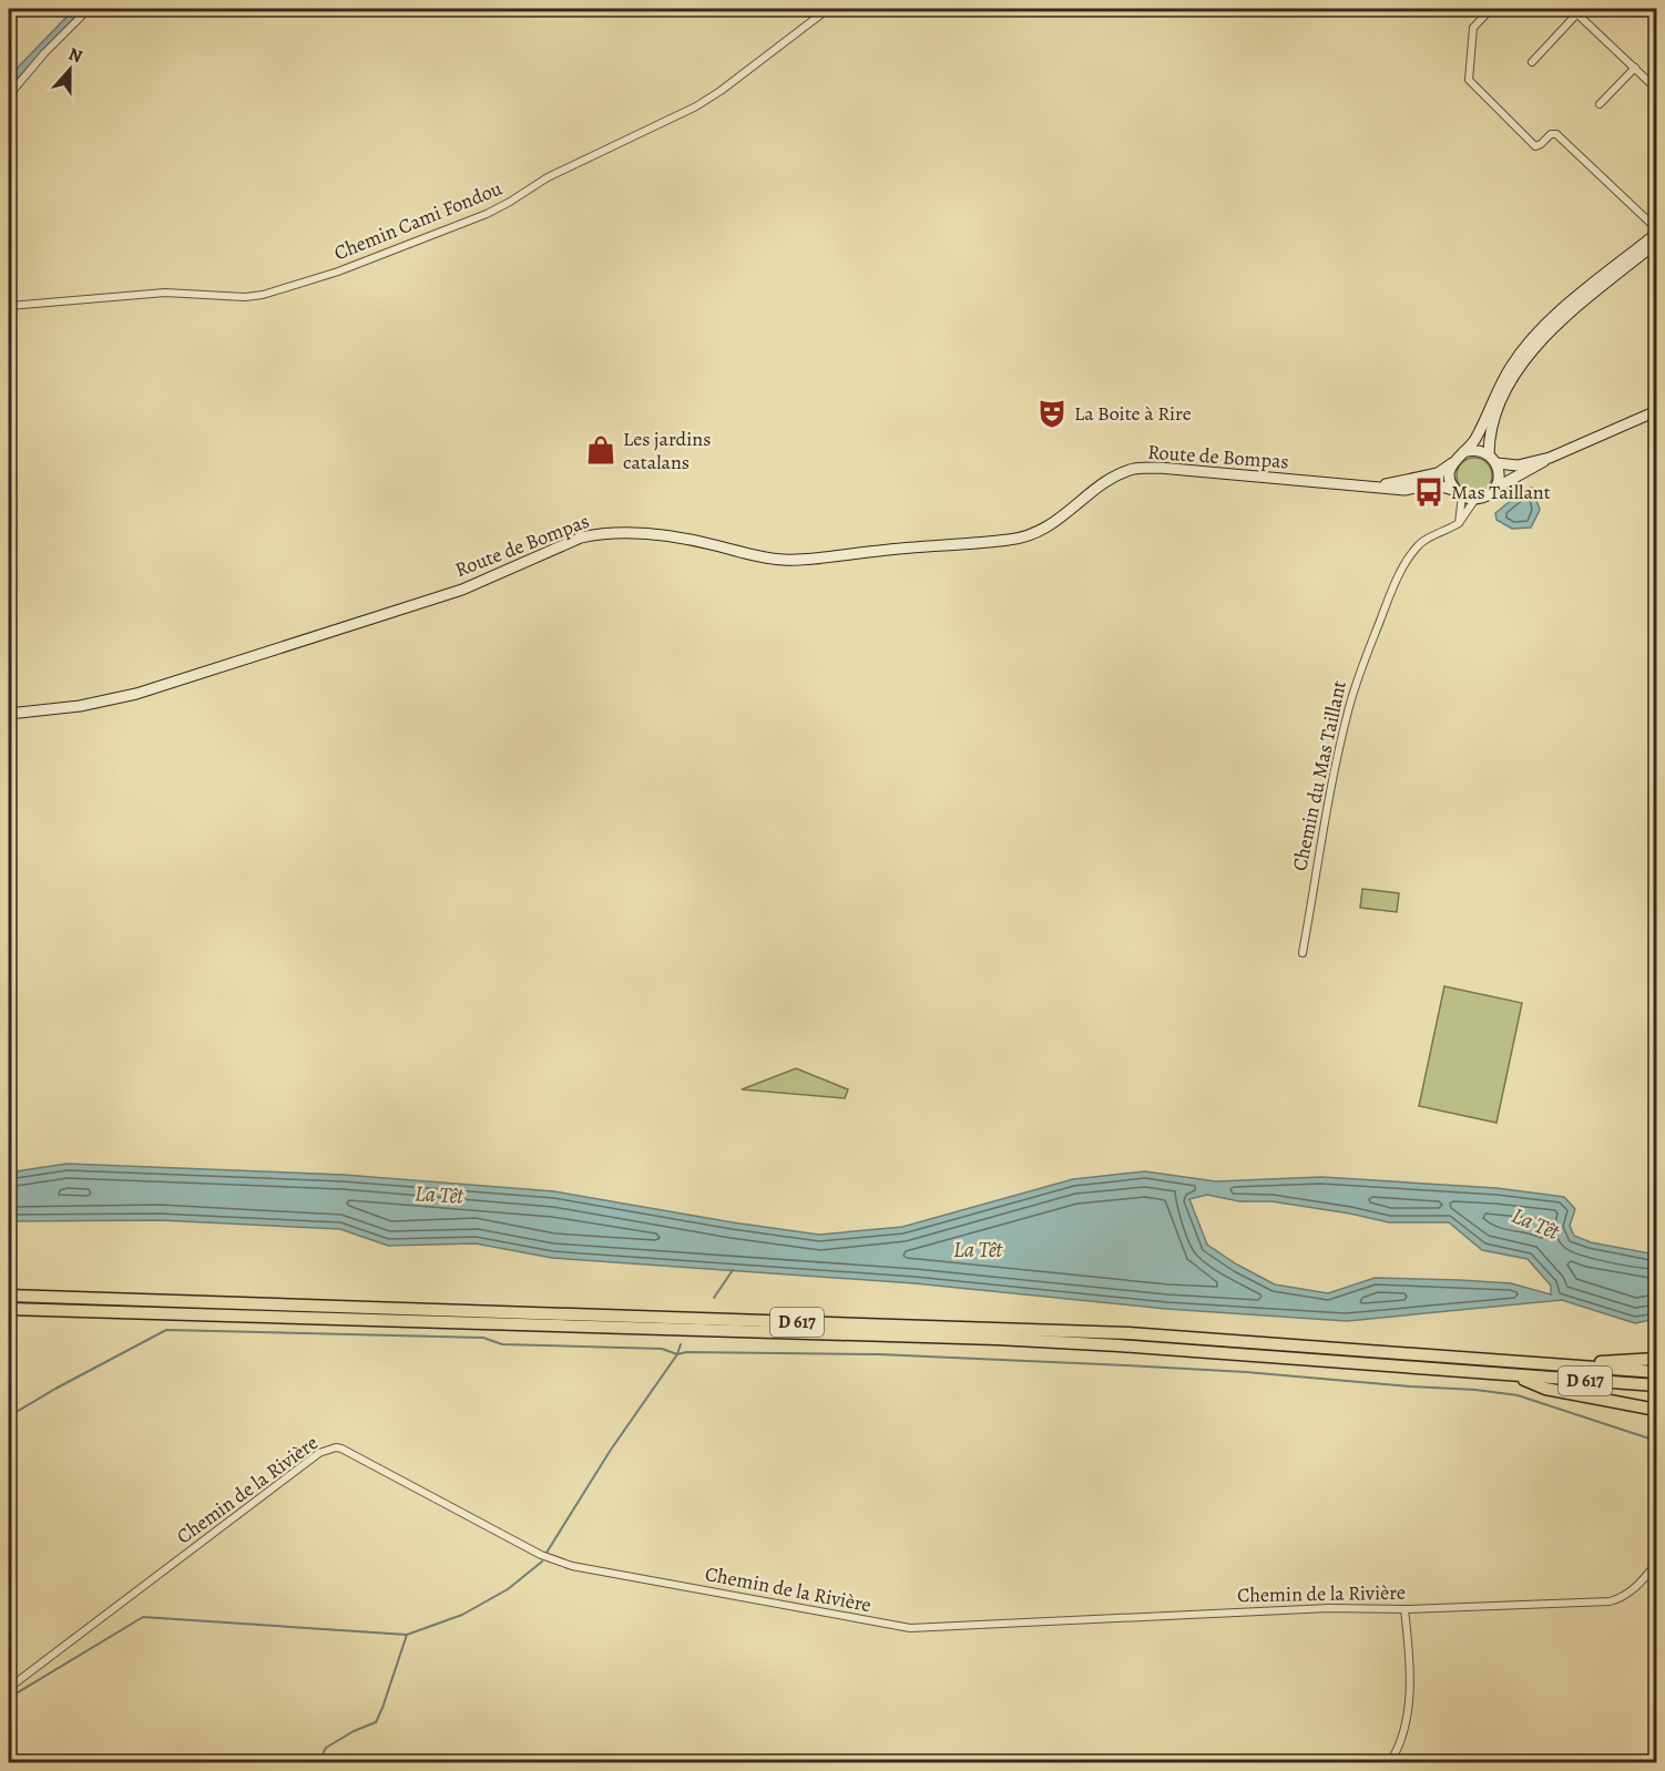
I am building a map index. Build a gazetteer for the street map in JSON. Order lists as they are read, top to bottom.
{
  "streets": {
    "highway": ["D 617"],
    "main road": ["Route de Bompas"],
    "street": ["Chemin Cami Fondou", "Chemin du Mas Taillant", "Chemin de la Rivière"]
  },
  "water": ["La Têt"],
  "places": {
    "theatre": ["La Boite à Rire"],
    "shop": ["Les jardins catalans"],
    "bus stop": ["Mas Taillant"]
  },
  "north": "top"
}
